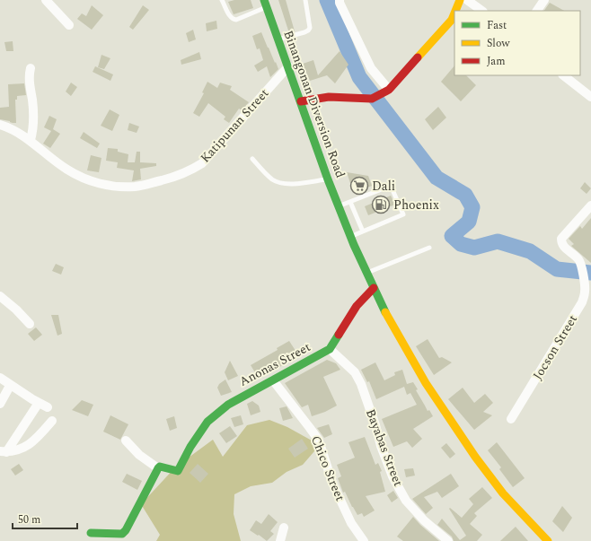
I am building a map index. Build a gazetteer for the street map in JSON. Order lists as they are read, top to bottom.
{
  "streets": {
    "street": [
      "Binangonan Diversion Road",
      "Katipunan Street",
      "Jocson Street",
      "Anonas Street",
      "Bayabas Street",
      "Chico Street"
    ]
  },
  "crossings": [
    ["Binangonan Diversion Road", "Katipunan Street"],
    ["Binangonan Diversion Road", "Anonas Street"],
    ["Anonas Street", "Bayabas Street"],
    ["Anonas Street", "Chico Street"]
  ],
  "places": {
    "supermarket": ["Dali"],
    "fuel station": ["Phoenix"]
  },
  "legend": ["Fast", "Slow", "Jam"],
  "scale_bar": "50 m"
}
